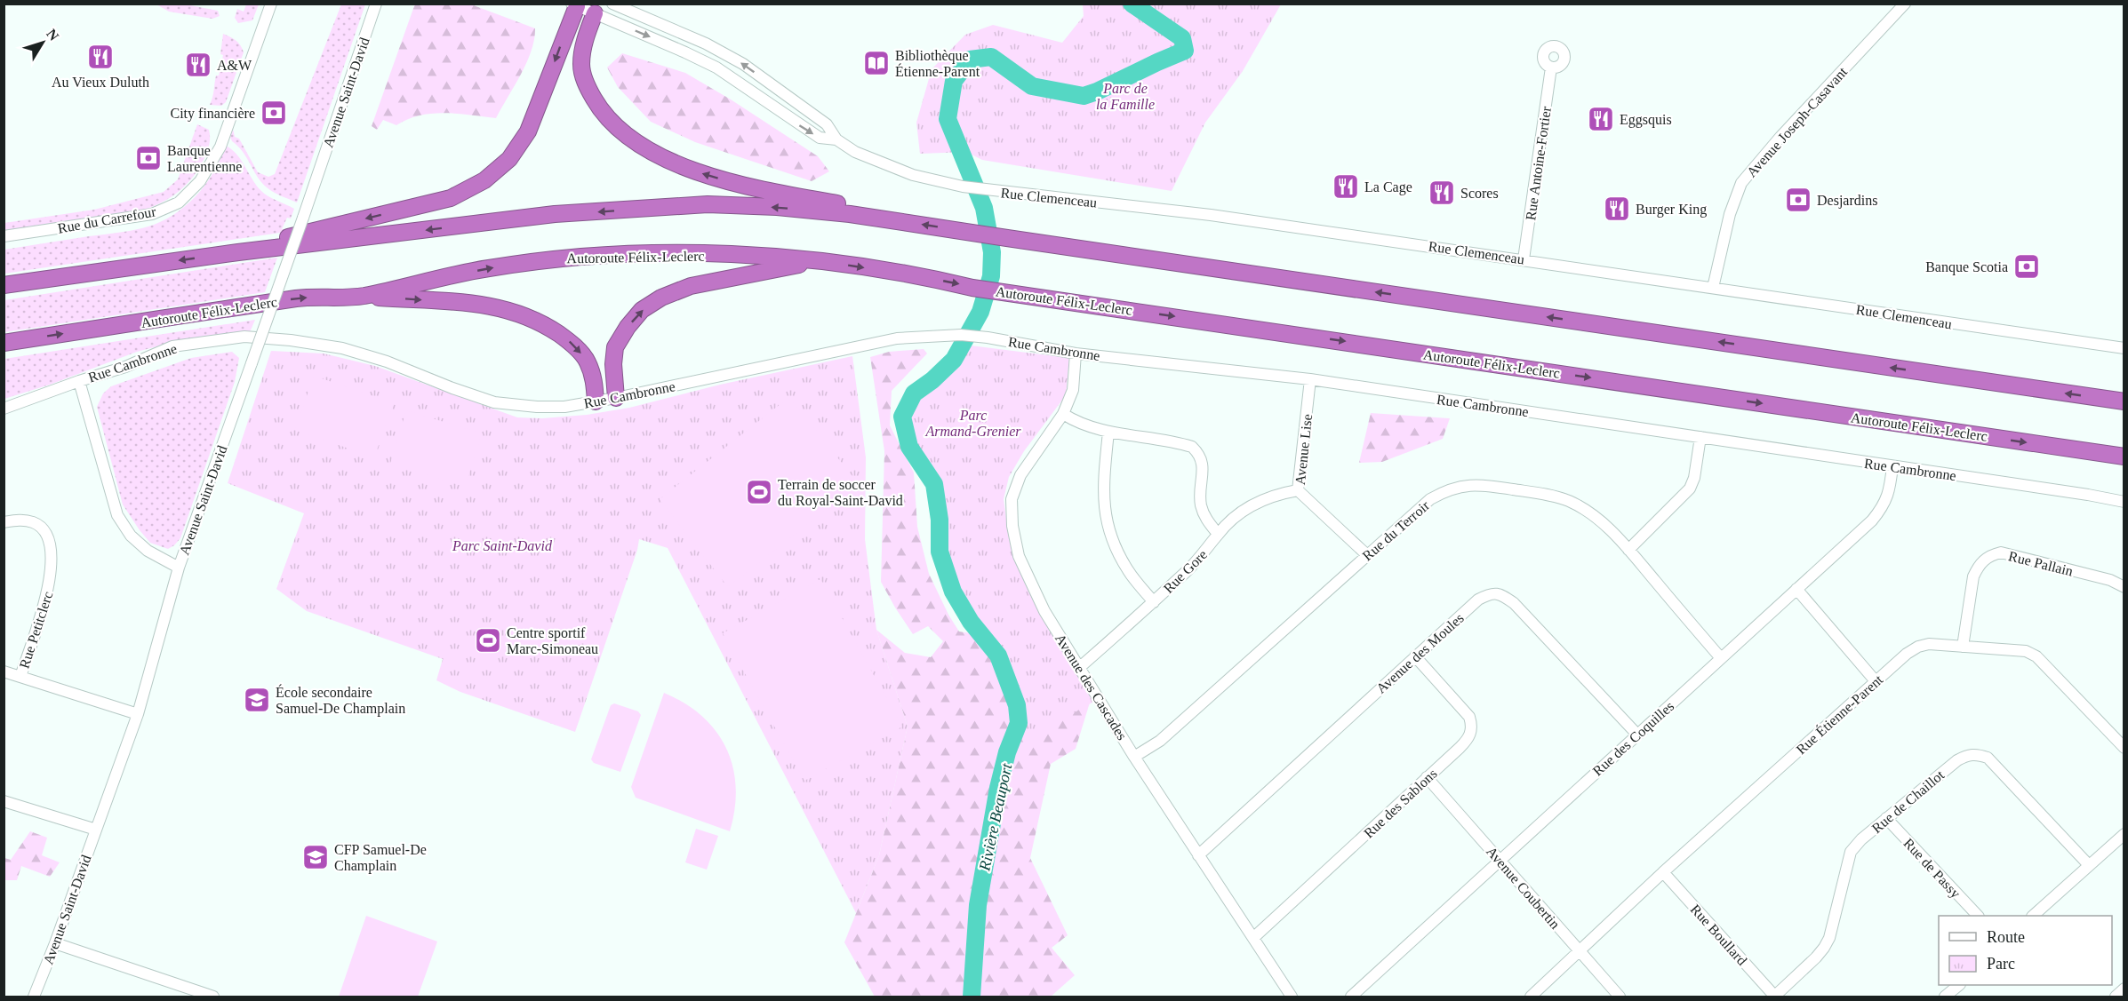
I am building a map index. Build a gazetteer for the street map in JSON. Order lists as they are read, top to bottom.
{
  "streets": {
    "highway": ["Autoroute Félix-Leclerc"],
    "street": [
      "Avenue Saint-David",
      "Avenue Joseph-Casavant",
      "Rue Antoine-Fortier",
      "Rue Clemenceau",
      "Rue du Carrefour",
      "Rue Cambronne",
      "Avenue Lise",
      "Rue du Terroir",
      "Rue Pallain",
      "Rue Gore",
      "Rue Petitclerc",
      "Avenue des Moules",
      "Avenue des Cascades",
      "Rue Étienne-Parent",
      "Rue des Coquilles",
      "Rue de Chaillot",
      "Rue des Sablons",
      "Rue de Passy",
      "Avenue Coubertin",
      "Rue Boullard"
    ]
  },
  "crossings": [
    ["Avenue Joseph-Casavant", "Rue Clemenceau"],
    ["Rue Antoine-Fortier", "Rue Clemenceau"],
    ["Rue Cambronne", "Avenue Lise"],
    ["Rue Cambronne", "Avenue des Cascades"],
    ["Rue Cambronne", "Rue des Coquilles"],
    ["Avenue Lise", "Rue du Terroir"],
    ["Avenue Lise", "Rue Gore"],
    ["Rue du Terroir", "Avenue des Cascades"],
    ["Rue du Terroir", "Rue des Coquilles"],
    ["Rue Pallain", "Rue Étienne-Parent"],
    ["Rue Gore", "Avenue des Cascades"],
    ["Avenue des Moules", "Avenue des Cascades"],
    ["Avenue des Moules", "Rue des Coquilles"],
    ["Avenue des Moules", "Rue des Sablons"],
    ["Avenue des Cascades", "Rue des Sablons"],
    ["Rue Étienne-Parent", "Avenue Coubertin"],
    ["Rue Étienne-Parent", "Rue Boullard"],
    ["Rue des Coquilles", "Avenue Coubertin"],
    ["Rue de Chaillot", "Rue de Passy"],
    ["Rue de Chaillot", "Rue Boullard"],
    ["Rue des Sablons", "Avenue Coubertin"]
  ],
  "water": ["Rivière Beauport"],
  "parks": ["Parc de la Famille", "Parc Armand-Grenier", "Parc Saint-David"],
  "places": {
    "restaurant": [
      "Au Vieux Duluth",
      "A&W",
      "Eggsquis",
      "La Cage",
      "Scores",
      "Burger King"
    ],
    "library": ["Bibliothèque Étienne-Parent"],
    "bank": [
      "City financière",
      "Banque Laurentienne",
      "Desjardins",
      "Banque Scotia"
    ],
    "sports": ["Terrain de soccer du Royal-Saint-David", "Centre sportif Marc-Simoneau"],
    "school or university": ["École secondaire Samuel-De Champlain", "CFP Samuel-De Champlain"]
  },
  "legend": ["Route", "Parc"],
  "north": "top right"
}
